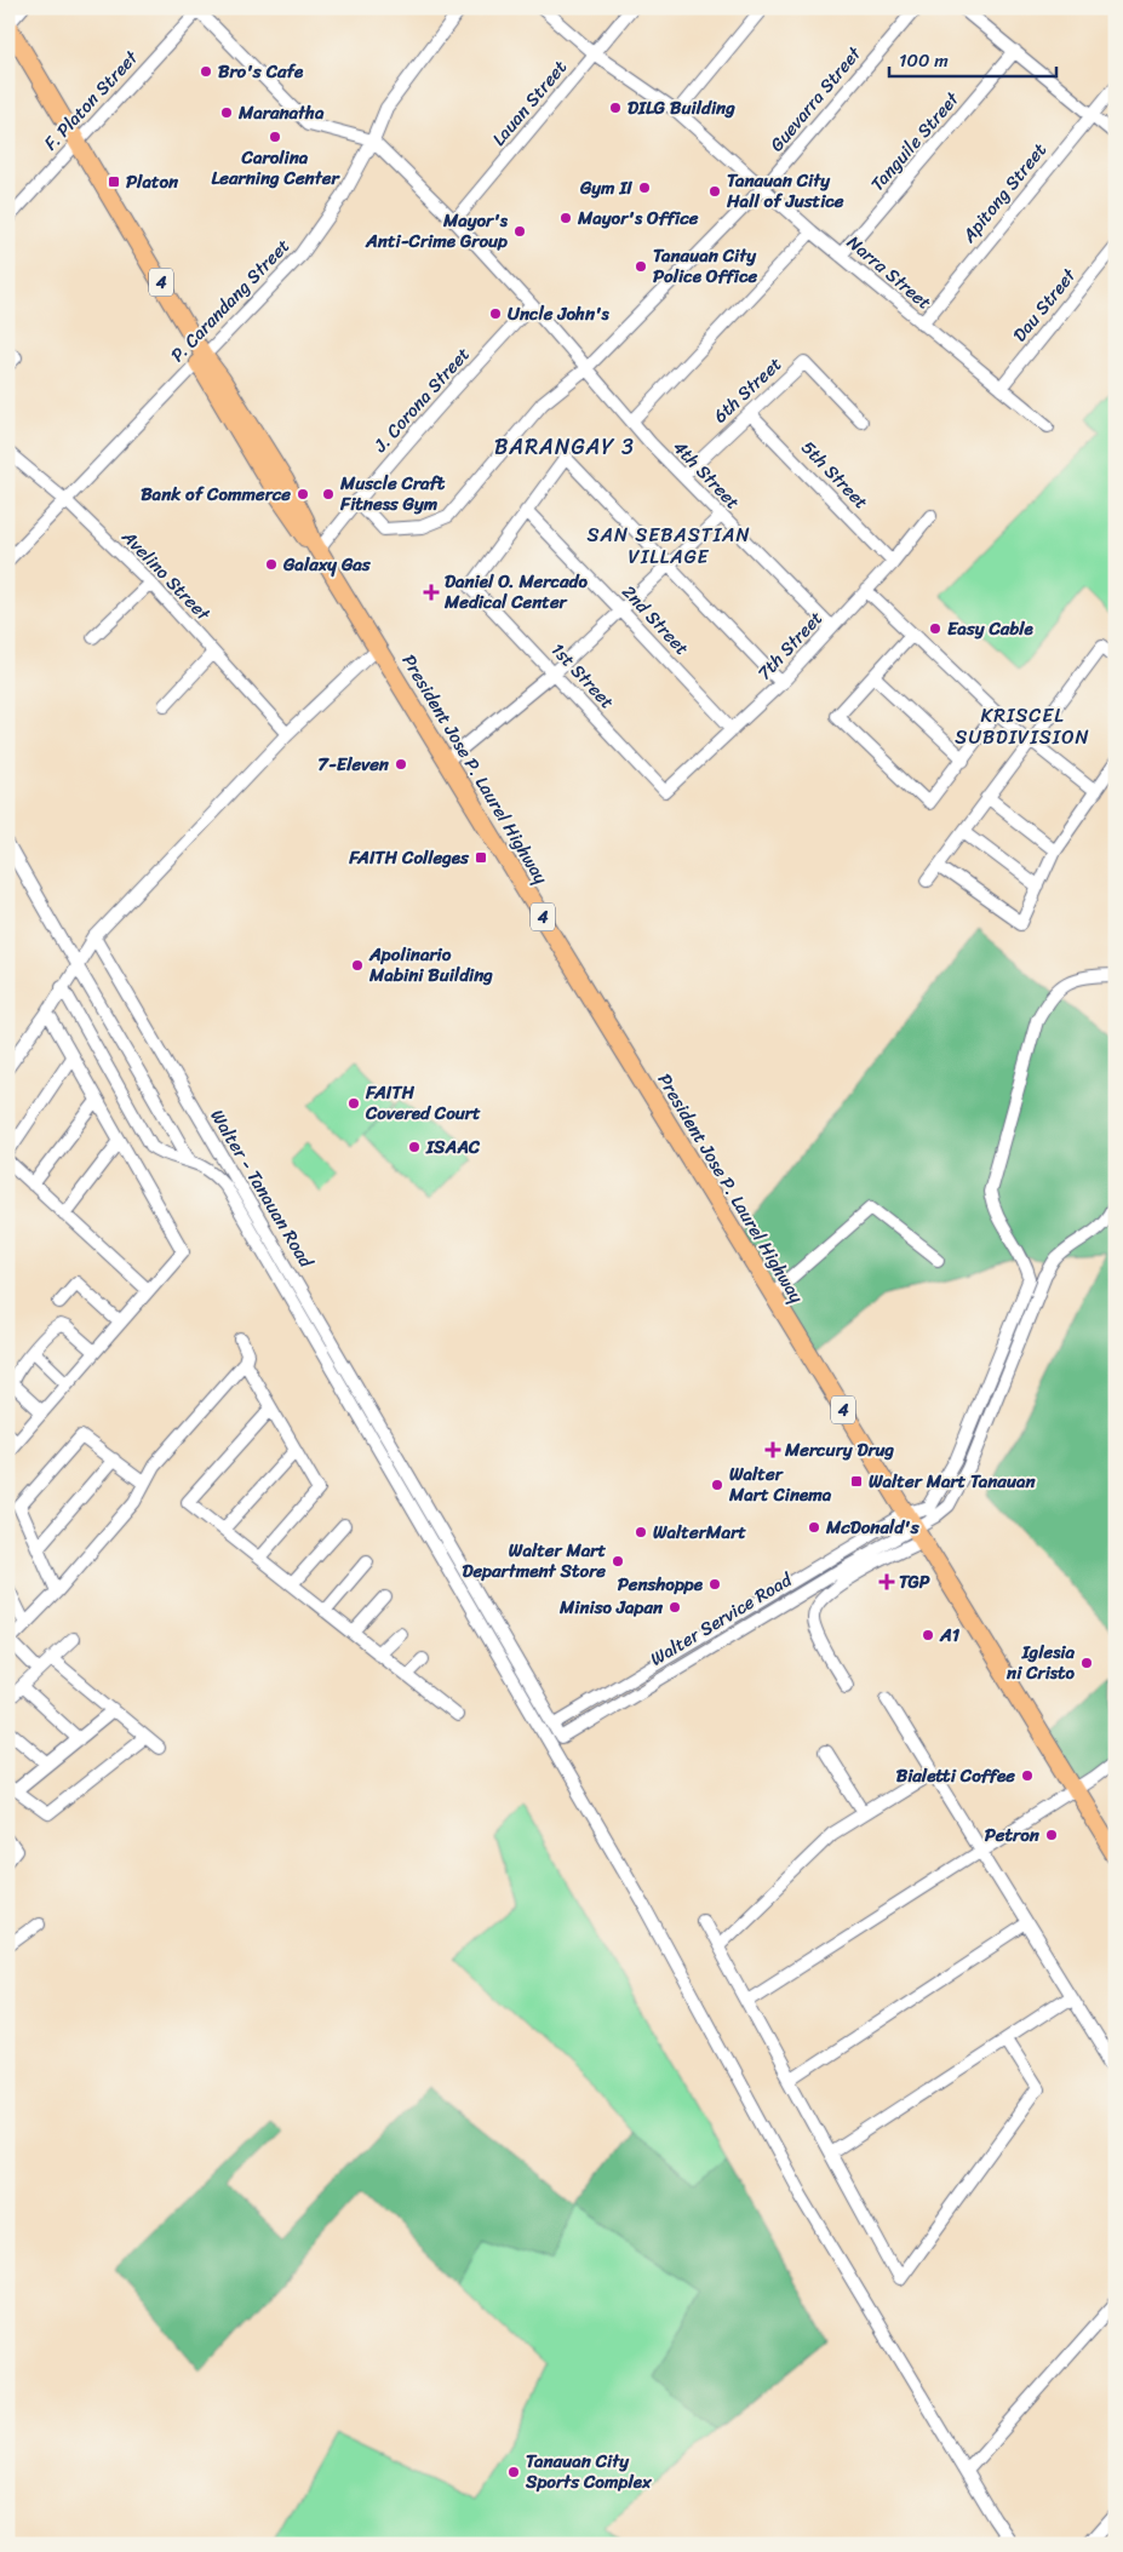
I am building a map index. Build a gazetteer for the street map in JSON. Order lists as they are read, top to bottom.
{
  "streets": {
    "highway": ["4", "President Jose P. Laurel Highway"],
    "street": [
      "Guevarra Street",
      "F. Platon Street",
      "Lauan Street",
      "Tanguile Street",
      "Apitong Street",
      "Narra Street",
      "P. Carandang Street",
      "Dau Street",
      "6th Street",
      "J. Corona Street",
      "4th Street",
      "5th Street",
      "Avelino Street",
      "2nd Street",
      "7th Street",
      "1st Street",
      "Walter - Tanauan Road",
      "Walter Service Road"
    ]
  },
  "crossings": [
    ["Guevarra Street", "Narra Street"],
    ["Guevarra Street", "J. Corona Street"],
    ["Guevarra Street", "4th Street"],
    ["F. Platon Street", "President Jose P. Laurel Highway"],
    ["Lauan Street", "Narra Street"],
    ["Lauan Street", "4th Street"],
    ["Tanguile Street", "Narra Street"],
    ["Apitong Street", "Narra Street"],
    ["Narra Street", "Dau Street"],
    ["P. Carandang Street", "4th Street"],
    ["P. Carandang Street", "Avelino Street"],
    ["P. Carandang Street", "President Jose P. Laurel Highway"],
    ["6th Street", "4th Street"],
    ["6th Street", "5th Street"],
    ["J. Corona Street", "4th Street"],
    ["J. Corona Street", "President Jose P. Laurel Highway"],
    ["4th Street", "7th Street"],
    ["5th Street", "7th Street"],
    ["2nd Street", "7th Street"],
    ["2nd Street", "1st Street"],
    ["7th Street", "1st Street"],
    ["President Jose P. Laurel Highway", "Walter Service Road"],
    ["Walter - Tanauan Road", "Walter Service Road"]
  ],
  "districts": ["BARANGAY 3", "SAN SEBASTIAN VILLAGE", "KRISCEL SUBDIVISION"],
  "places": {
    "other": [
      "Bro's Cafe",
      "DILG Building",
      "Maranatha",
      "Carolina Learning Center",
      "Gym II",
      "Tanauan City Hall of Justice",
      "Mayor's Office",
      "Mayor's Anti-Crime Group",
      "Tanauan City Police Office",
      "Uncle John's",
      "Bank of Commerce",
      "Muscle Craft Fitness Gym",
      "Galaxy Gas",
      "Easy Cable",
      "7-Eleven",
      "Apolinario Mabini Building",
      "FAITH Covered Court",
      "ISAAC",
      "Walter Mart Cinema",
      "McDonald's",
      "WalterMart",
      "Walter Mart Department Store",
      "Penshoppe",
      "Miniso Japan",
      "A1",
      "Iglesia ni Cristo",
      "Bialetti Coffee",
      "Petron",
      "Tanauan City Sports Complex"
    ],
    "transit": ["Platon", "FAITH Colleges", "Walter Mart Tanauan"],
    "health": ["Daniel O. Mercado Medical Center", "Mercury Drug", "TGP"]
  },
  "scale_bar": "100 m"
}
